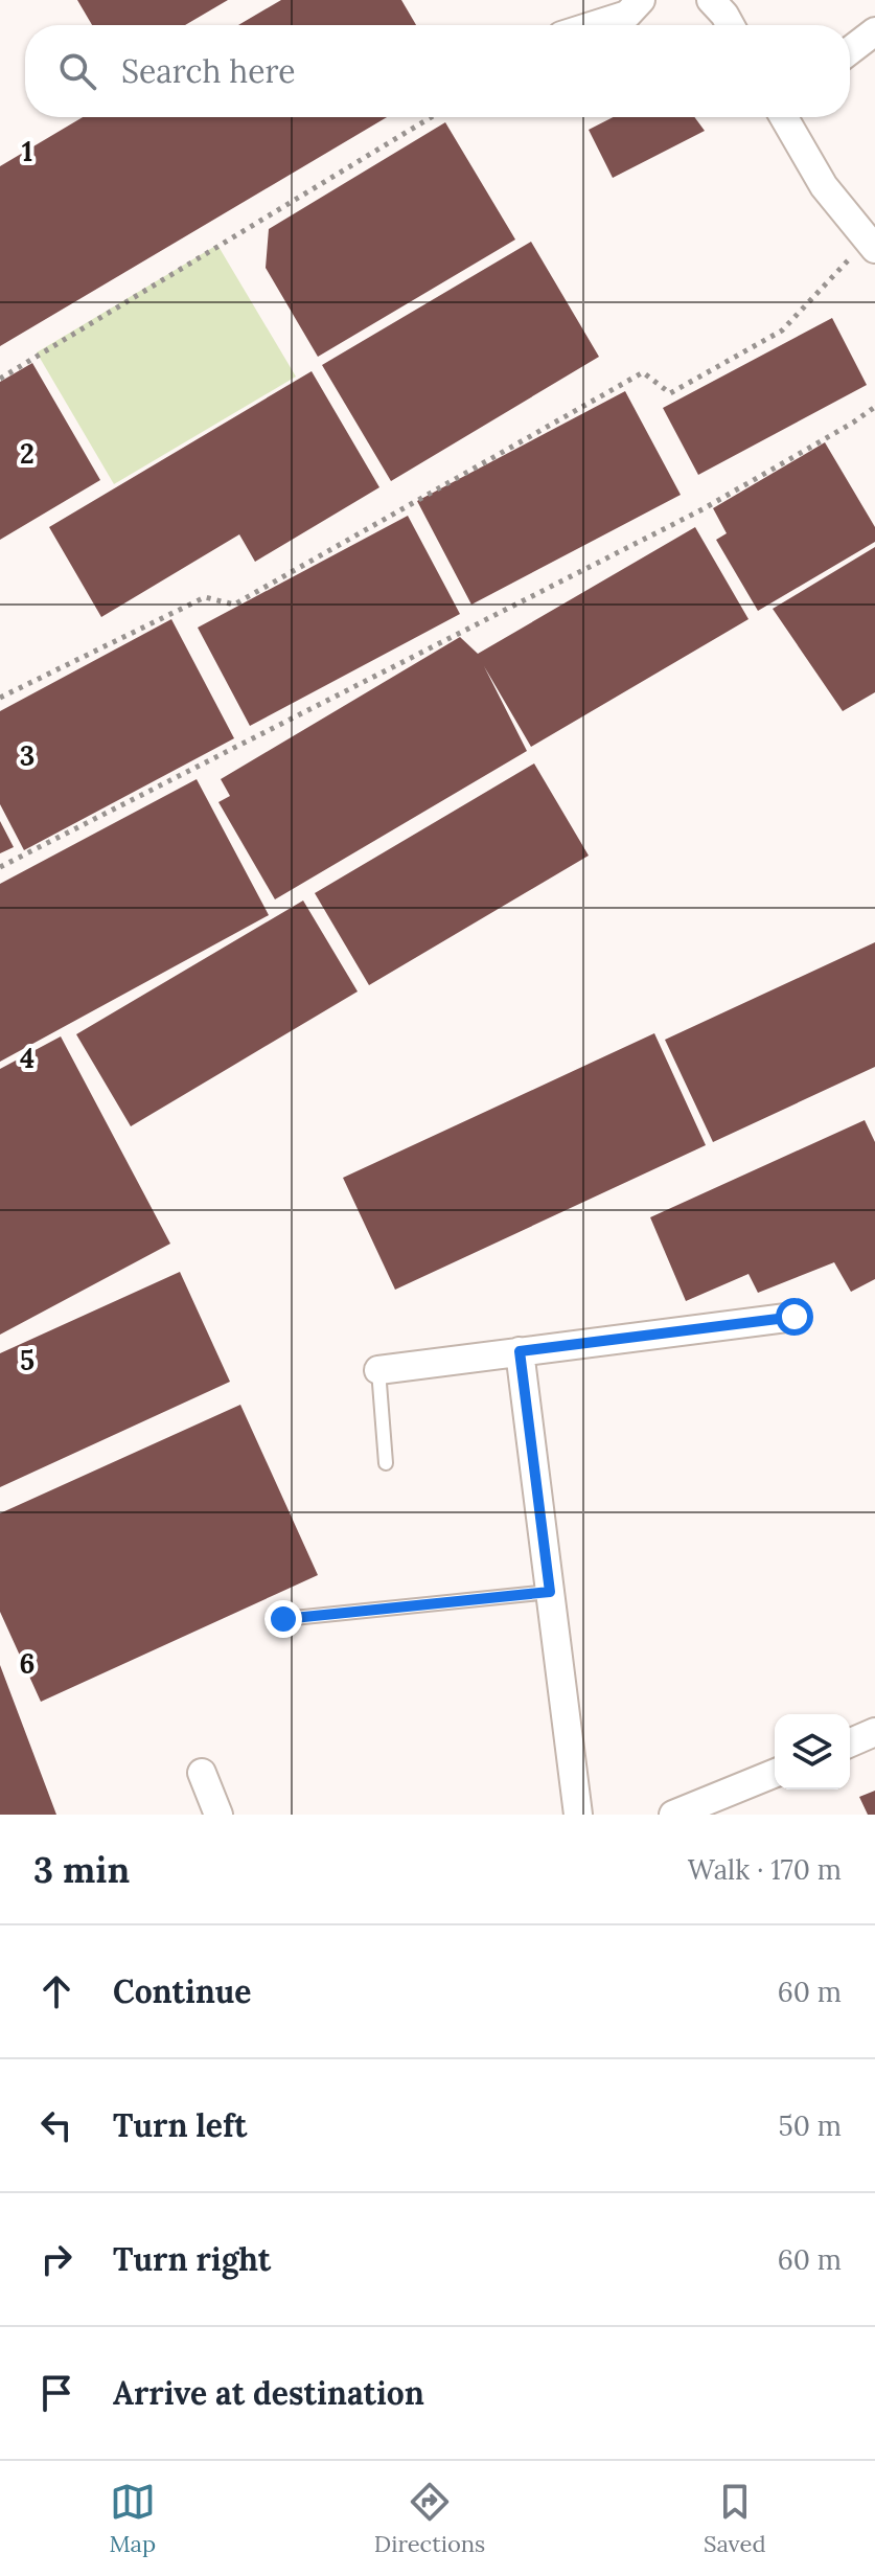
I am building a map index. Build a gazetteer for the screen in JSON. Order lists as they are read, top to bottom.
{
  "page": {
    "search": "Search here",
    "heading": ["3 min", "Walk · 170 m"],
    "list": [
      ["Continue", "60 m"],
      ["Turn left", "50 m"],
      ["Turn right", "60 m"],
      "Arrive at destination"
    ],
    "nav": ["Map", "Directions", "Saved"]
  },
  "grid": {
    "rows": [
      "1",
      "2",
      "3",
      "4",
      "5",
      "6"
    ]
  }
}
